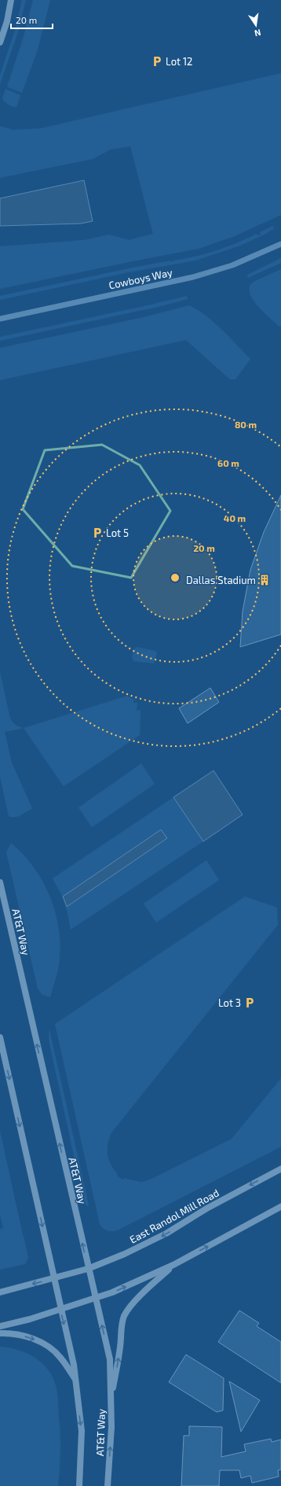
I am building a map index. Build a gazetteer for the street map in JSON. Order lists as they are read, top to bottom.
{
  "streets": {
    "main road": ["AT&T Way", "East Randol Mill Road"],
    "street": ["Cowboys Way"]
  },
  "crossings": [
    ["AT&T Way", "East Randol Mill Road"]
  ],
  "places": {
    "parking": ["Lot 12", "Lot 5", "Lot 3"],
    "building": ["Dallas Stadium"]
  },
  "scale_bar": "20 m",
  "north": "bottom",
  "rings": [
    "80 m",
    "60 m",
    "40 m",
    "20 m"
  ]
}
